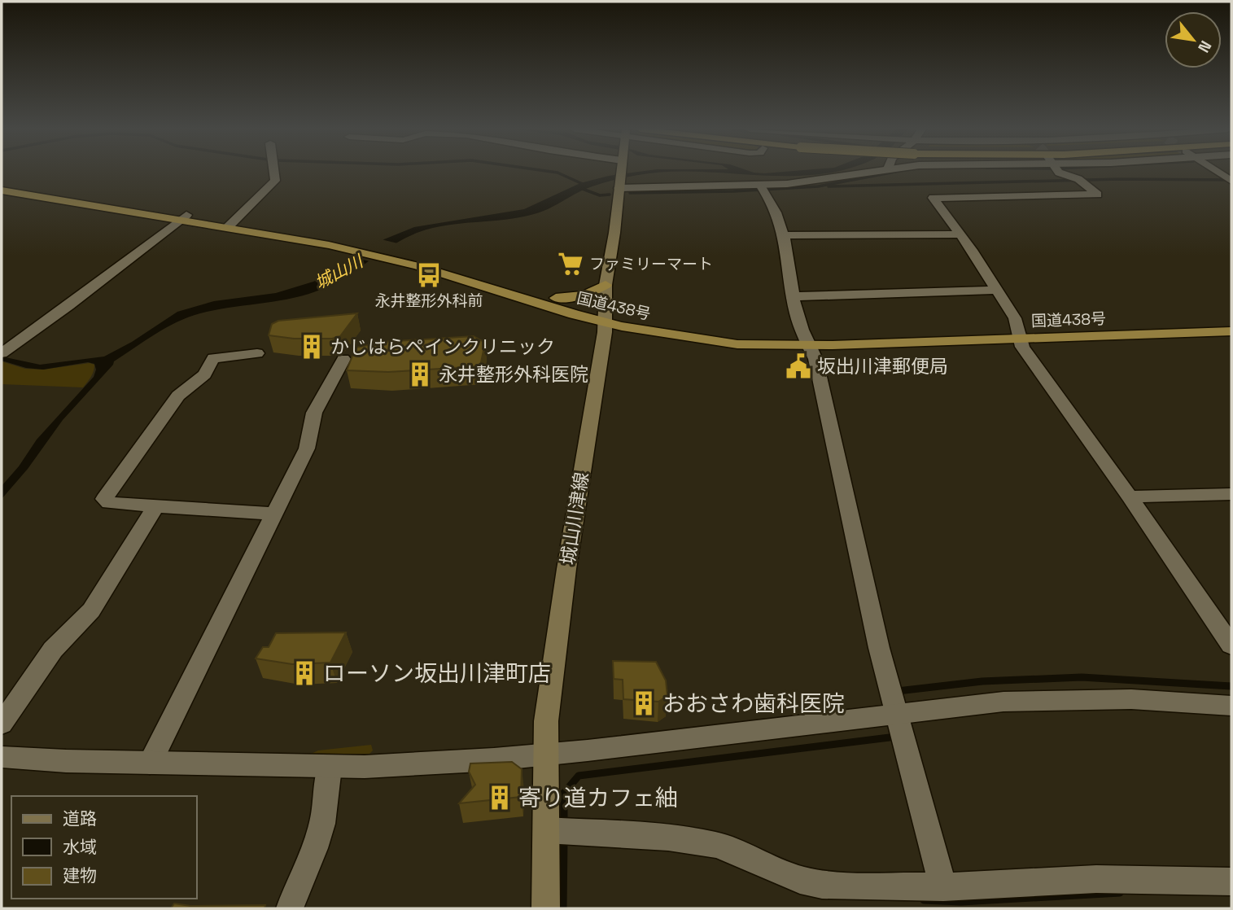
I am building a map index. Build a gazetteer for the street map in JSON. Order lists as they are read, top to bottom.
{
  "streets": {
    "highway": ["国道438号"],
    "main road": ["城山川津線"]
  },
  "crossings": [
    ["国道438号", "城山川津線"]
  ],
  "water": ["城山川"],
  "places": {
    "supermarket": ["ファミリーマート"],
    "bus stop": ["永井整形外科前"],
    "building": [
      "かじはらペインクリニック",
      "永井整形外科医院",
      "ローソン坂出川津町店",
      "おおさわ歯科医院",
      "寄り道カフェ紬"
    ],
    "public building": ["坂出川津郵便局"]
  },
  "legend": ["道路", "水域", "建物"],
  "north": "bottom right"
}
